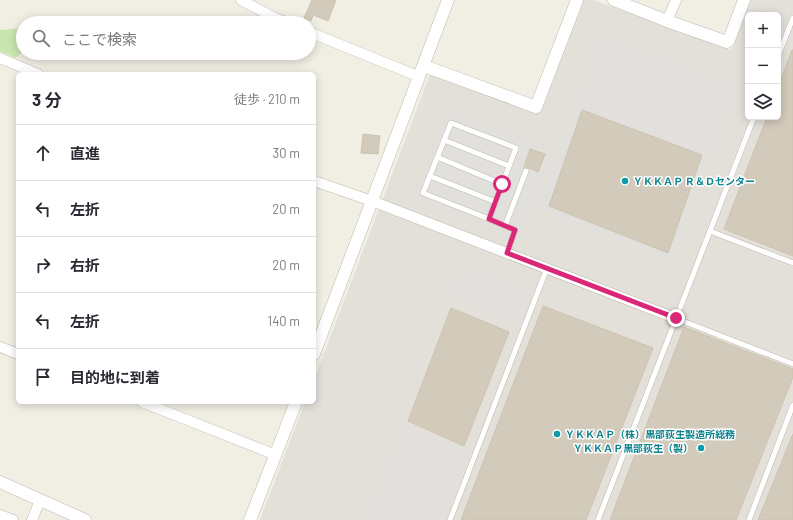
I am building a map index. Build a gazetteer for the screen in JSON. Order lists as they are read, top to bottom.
{
  "places": ["ＹＫＫＡＰ Ｒ＆Ｄセンター", "ＹＫＫＡＰ（株）黒部荻生製造所総務", "ＹＫＫＡＰ黒部荻生（製）"],
  "page": {
    "map_buttons": ["+", "−"],
    "search": "ここで検索",
    "heading": ["3 分", "徒歩 · 210 m"],
    "list": [
      ["直進", "30 m"],
      ["左折", "20 m"],
      ["右折", "20 m"],
      ["左折", "140 m"],
      "目的地に到着"
    ]
  }
}
